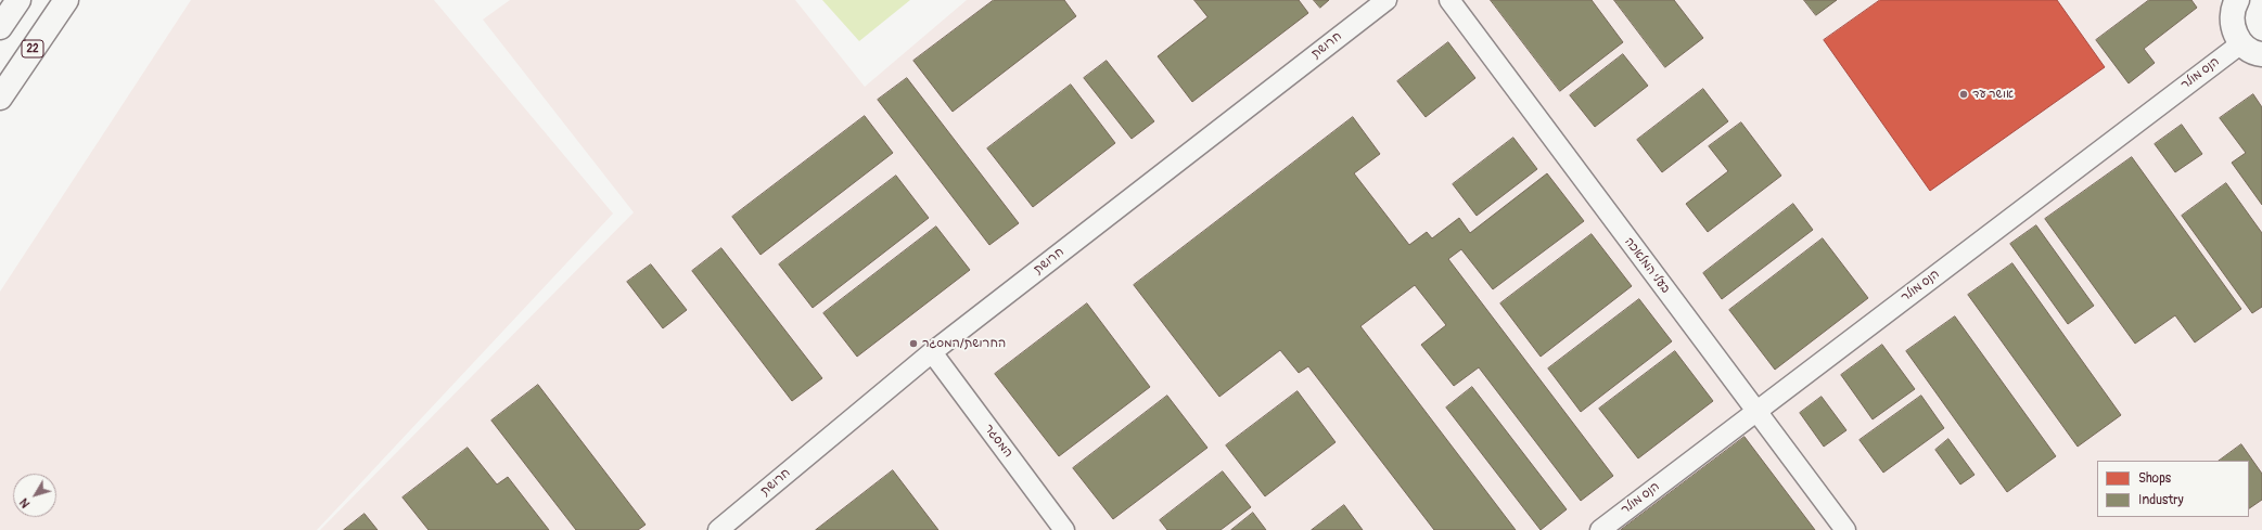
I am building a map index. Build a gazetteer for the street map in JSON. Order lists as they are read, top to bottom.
{
  "streets": {
    "main road": ["22"],
    "street": [
      "חרושת",
      "הנס מולר",
      "בעלי המלאכה",
      "המסגר"
    ]
  },
  "crossings": [
    ["חרושת", "המסגר"],
    ["הנס מולר", "בעלי המלאכה"]
  ],
  "places": ["אושר עד", "החרושת/המסגר"],
  "legend": ["Shops", "Industry"],
  "north": "bottom left"
}
